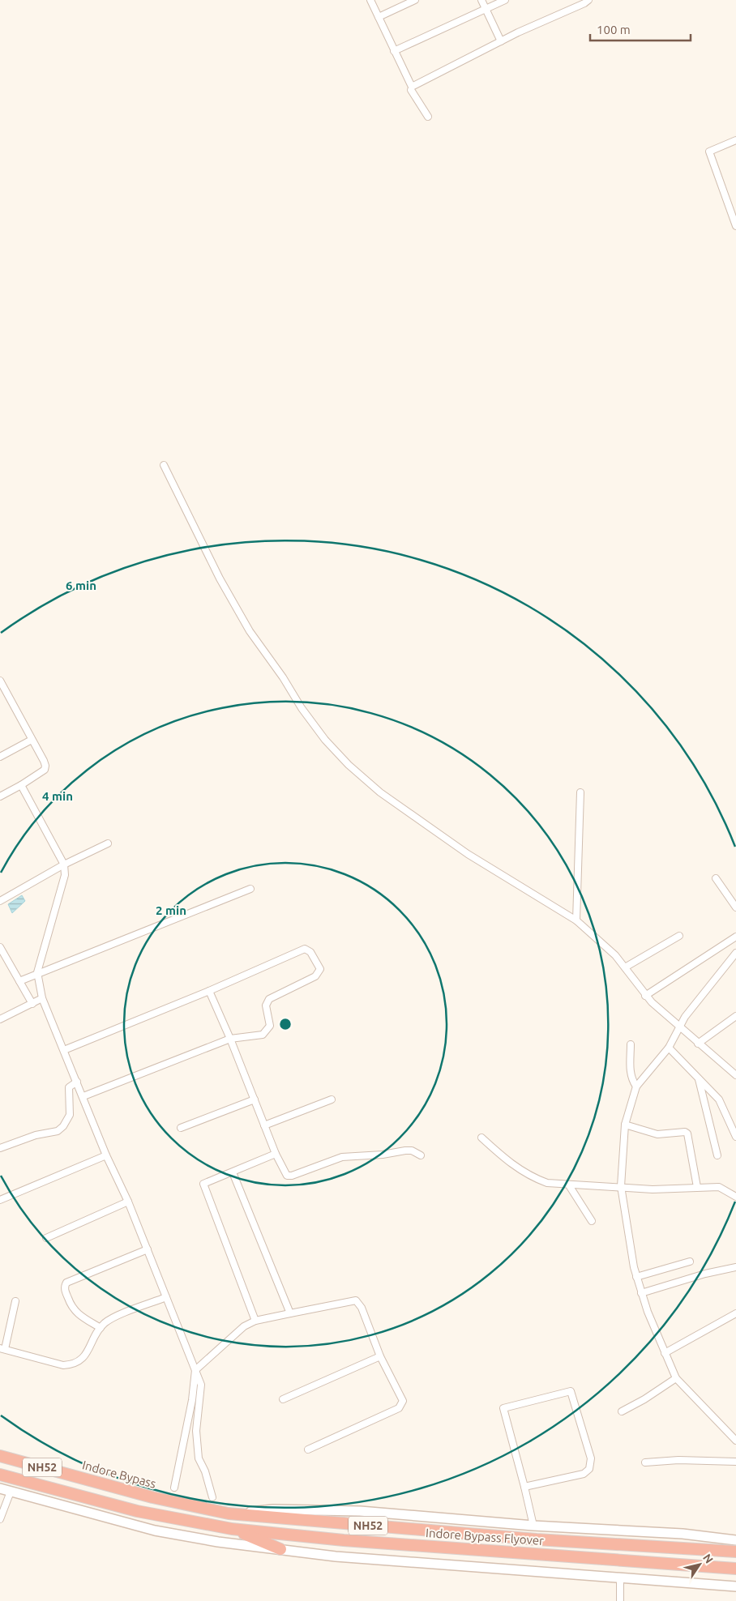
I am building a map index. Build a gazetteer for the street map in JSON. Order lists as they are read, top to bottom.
{
  "streets": {
    "highway": ["NH52", "Indore Bypass", "Indore Bypass Flyover"]
  },
  "crossings": [
    ["NH52", "Indore Bypass Flyover"],
    ["Indore Bypass", "Indore Bypass Flyover"]
  ],
  "scale_bar": "100 m",
  "north": "top right",
  "rings": ["6 min", "4 min", "2 min"]
}
